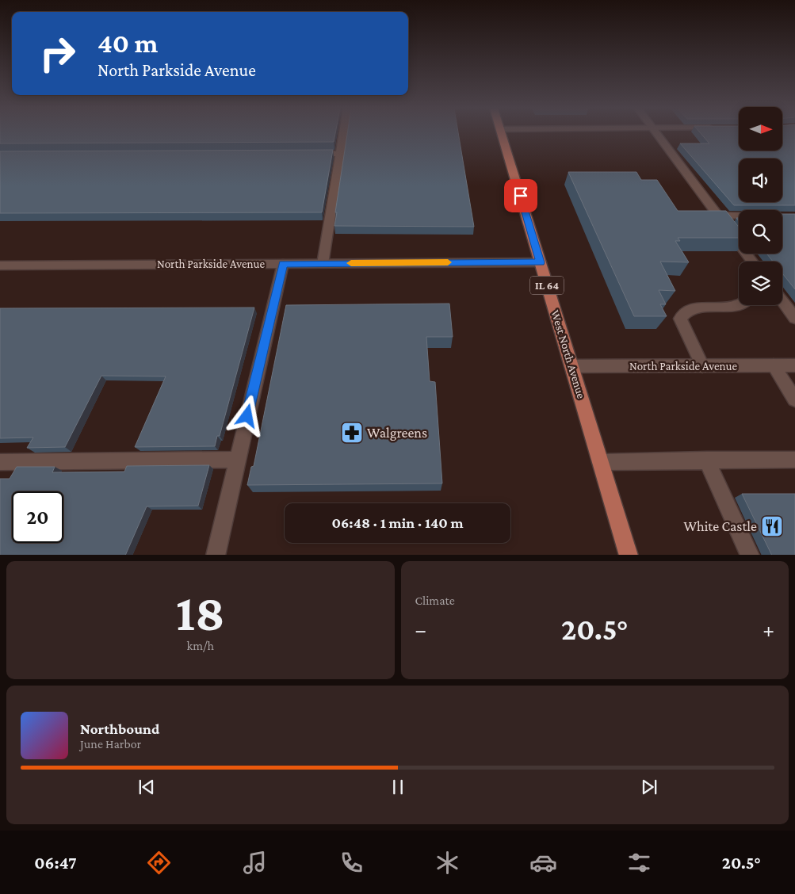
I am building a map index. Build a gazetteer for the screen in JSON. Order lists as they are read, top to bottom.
{
  "streets": {
    "main road": ["IL 64", "West North Avenue"],
    "street": ["North Parkside Avenue"]
  },
  "crossings": [
    ["North Parkside Avenue", "West North Avenue"]
  ],
  "places": {
    "pharmacy": ["Walgreens"],
    "restaurant": ["White Castle"]
  },
  "north": "right",
  "page": {
    "turn": ["40 m", "North Parkside Avenue"],
    "limit": "20",
    "trip": "06:48 · 1 min · 140 m",
    "tile": [
      ["18", "km/h"],
      "Climate"
    ],
    "heat": ["−", "20.5°", "+"],
    "song": ["Northbound", "June Harbor"],
    "tabs": ["06:47", "20.5°"]
  }
}
